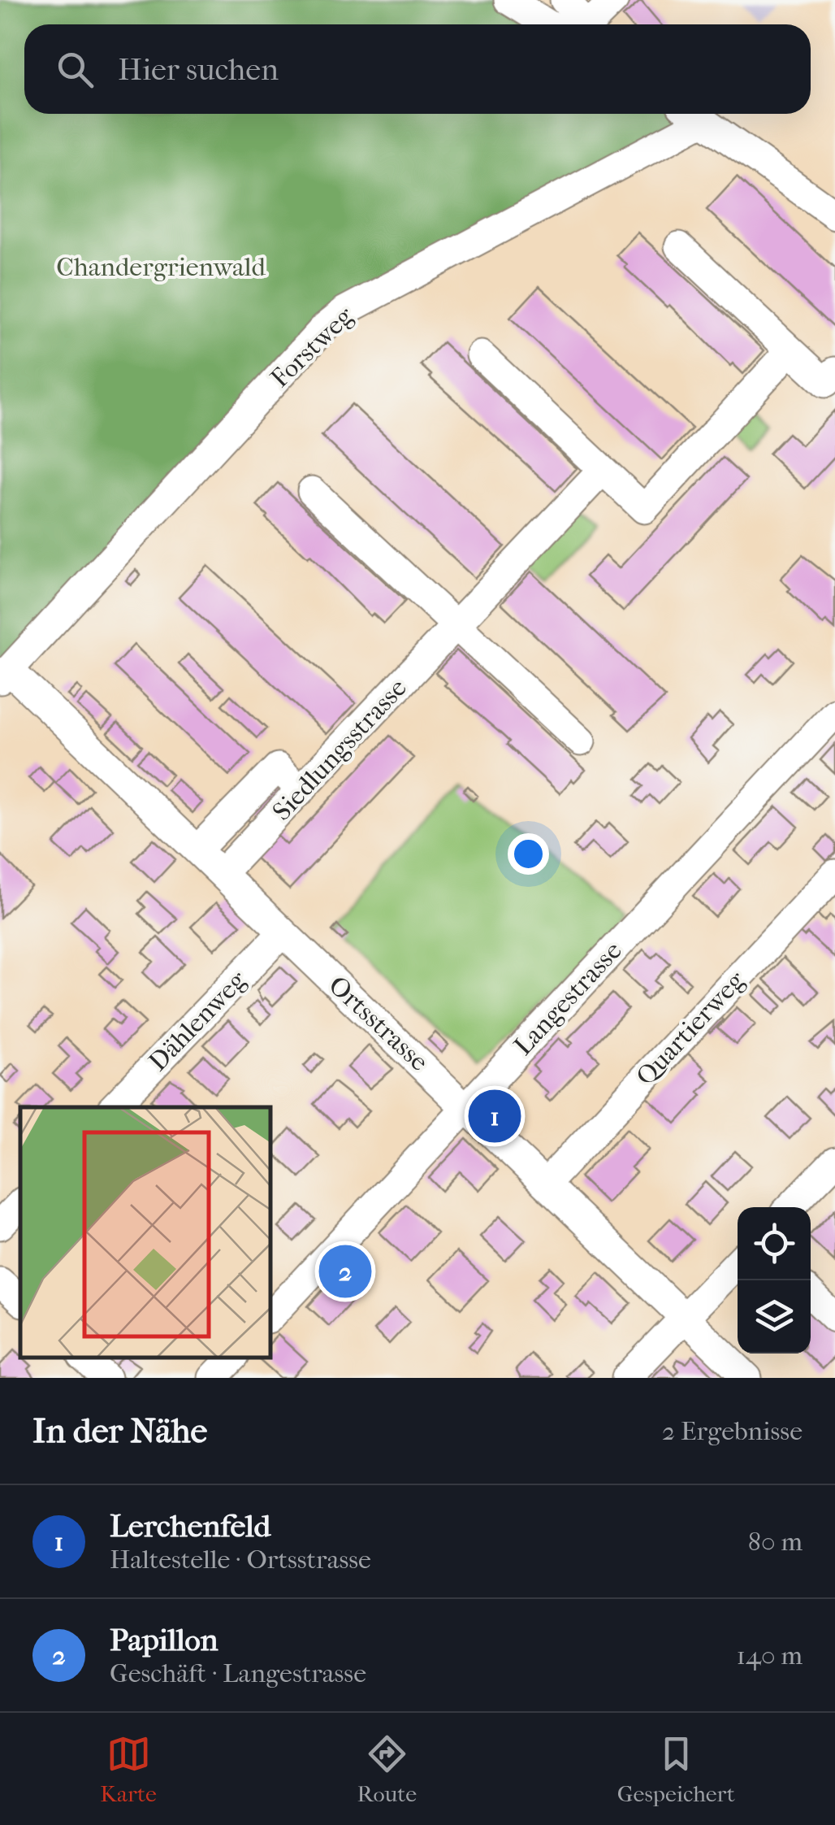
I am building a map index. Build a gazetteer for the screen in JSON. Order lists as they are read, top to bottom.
{
  "streets": {
    "street": [
      "Forstweg",
      "Siedlungsstrasse",
      "Langestrasse",
      "Dählenweg",
      "Ortsstrasse",
      "Quartierweg"
    ]
  },
  "crossings": [
    ["Forstweg", "Ortsstrasse"],
    ["Siedlungsstrasse", "Ortsstrasse"],
    ["Langestrasse", "Ortsstrasse"],
    ["Dählenweg", "Ortsstrasse"],
    ["Ortsstrasse", "Quartierweg"]
  ],
  "parks": ["Chandergrienwald"],
  "page": {
    "search": "Hier suchen",
    "pins": ["1", "2"],
    "heading": ["In der Nähe", "2 Ergebnisse"],
    "list": [
      {
        "mark": "1",
        "name": "Lerchenfeld",
        "note": "Haltestelle · Ortsstrasse",
        "value": "80 m"
      },
      {
        "mark": "2",
        "name": "Papillon",
        "note": "Geschäft · Langestrasse",
        "value": "140 m"
      }
    ],
    "nav": ["Karte", "Route", "Gespeichert"]
  }
}
